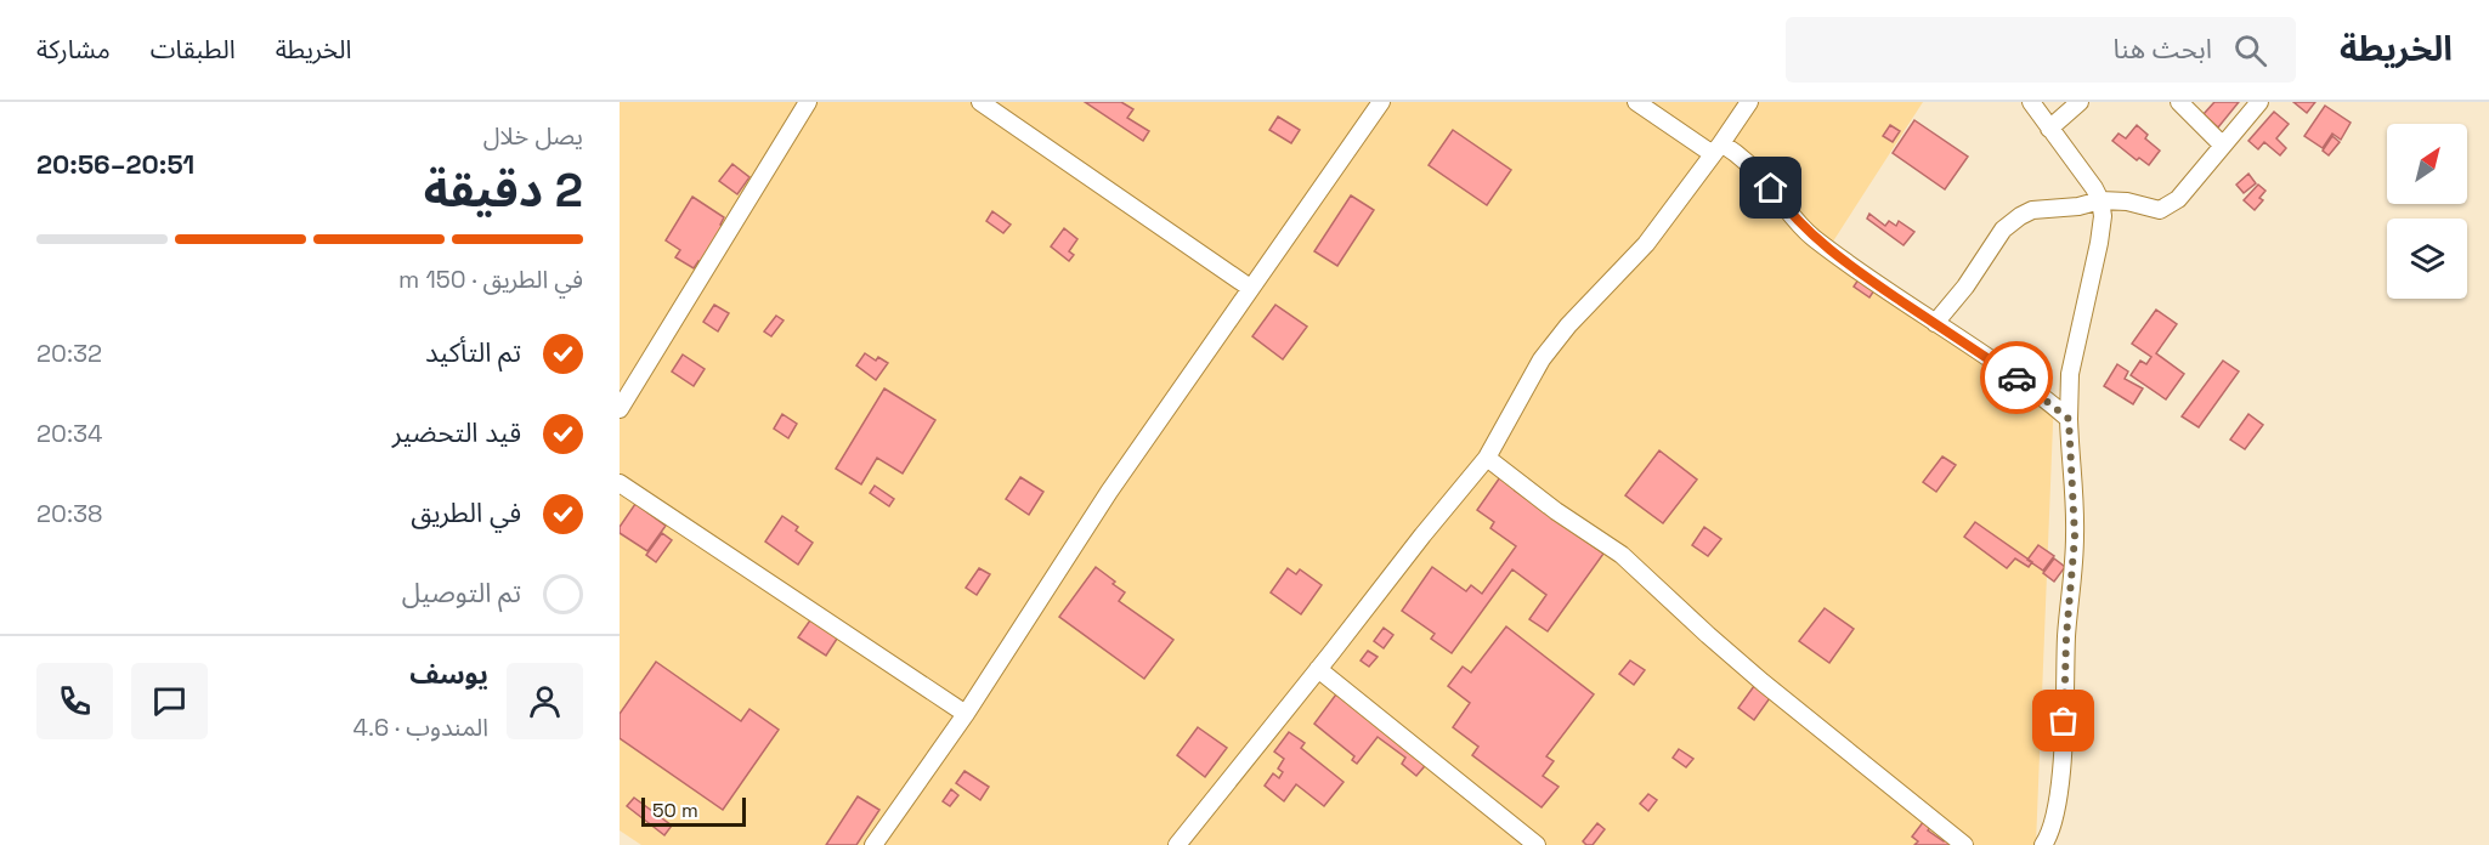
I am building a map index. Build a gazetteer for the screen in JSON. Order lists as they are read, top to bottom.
{
  "scale_bar": "50 m",
  "north": "top right",
  "page": {
    "header": "الخريطة",
    "search": "ابحث هنا",
    "nav": ["الخريطة", "الطبقات", "مشاركة"],
    "heading": ["2 دقيقة", "يصل خلال", "20:51–20:56"],
    "panel": ["يوسف", "المندوب · 4.6"],
    "bar": "في الطريق · 150 m",
    "list": [
      ["تم التأكيد", "20:32"],
      ["قيد التحضير", "20:34"],
      ["في الطريق", "20:38"],
      "تم التوصيل"
    ],
    "scale": "50 m"
  }
}
